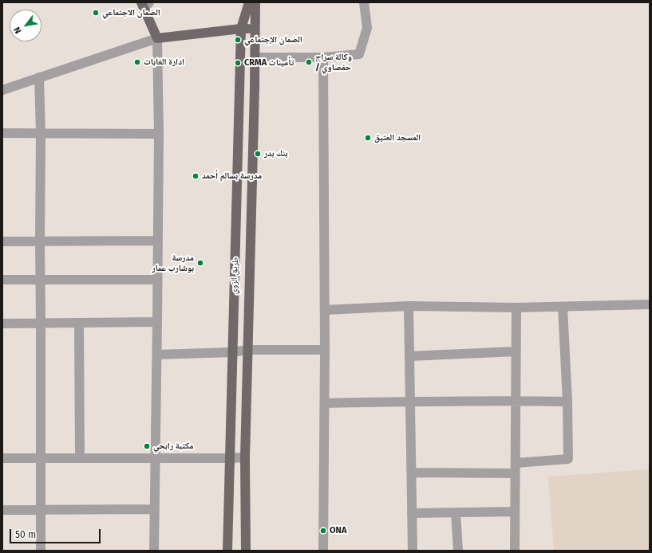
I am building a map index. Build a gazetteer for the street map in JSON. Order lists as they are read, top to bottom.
{
  "streets": {
    "main road": ["طريق الزوي"]
  },
  "places": [
    "الضمان الاجتماعي",
    "الضمان الإجتماعي",
    "ادارة الغابات",
    "وكالة سراج / حفصاوي",
    "CRMA تأمينات",
    "المسجد العتيق",
    "بنك بدر",
    "مدرسة بسالم أحمد",
    "مدرسة بوشارب عمار",
    "مكتبة رابحي",
    "ONA"
  ],
  "scale_bar": "50 m",
  "north": "bottom left"
}
